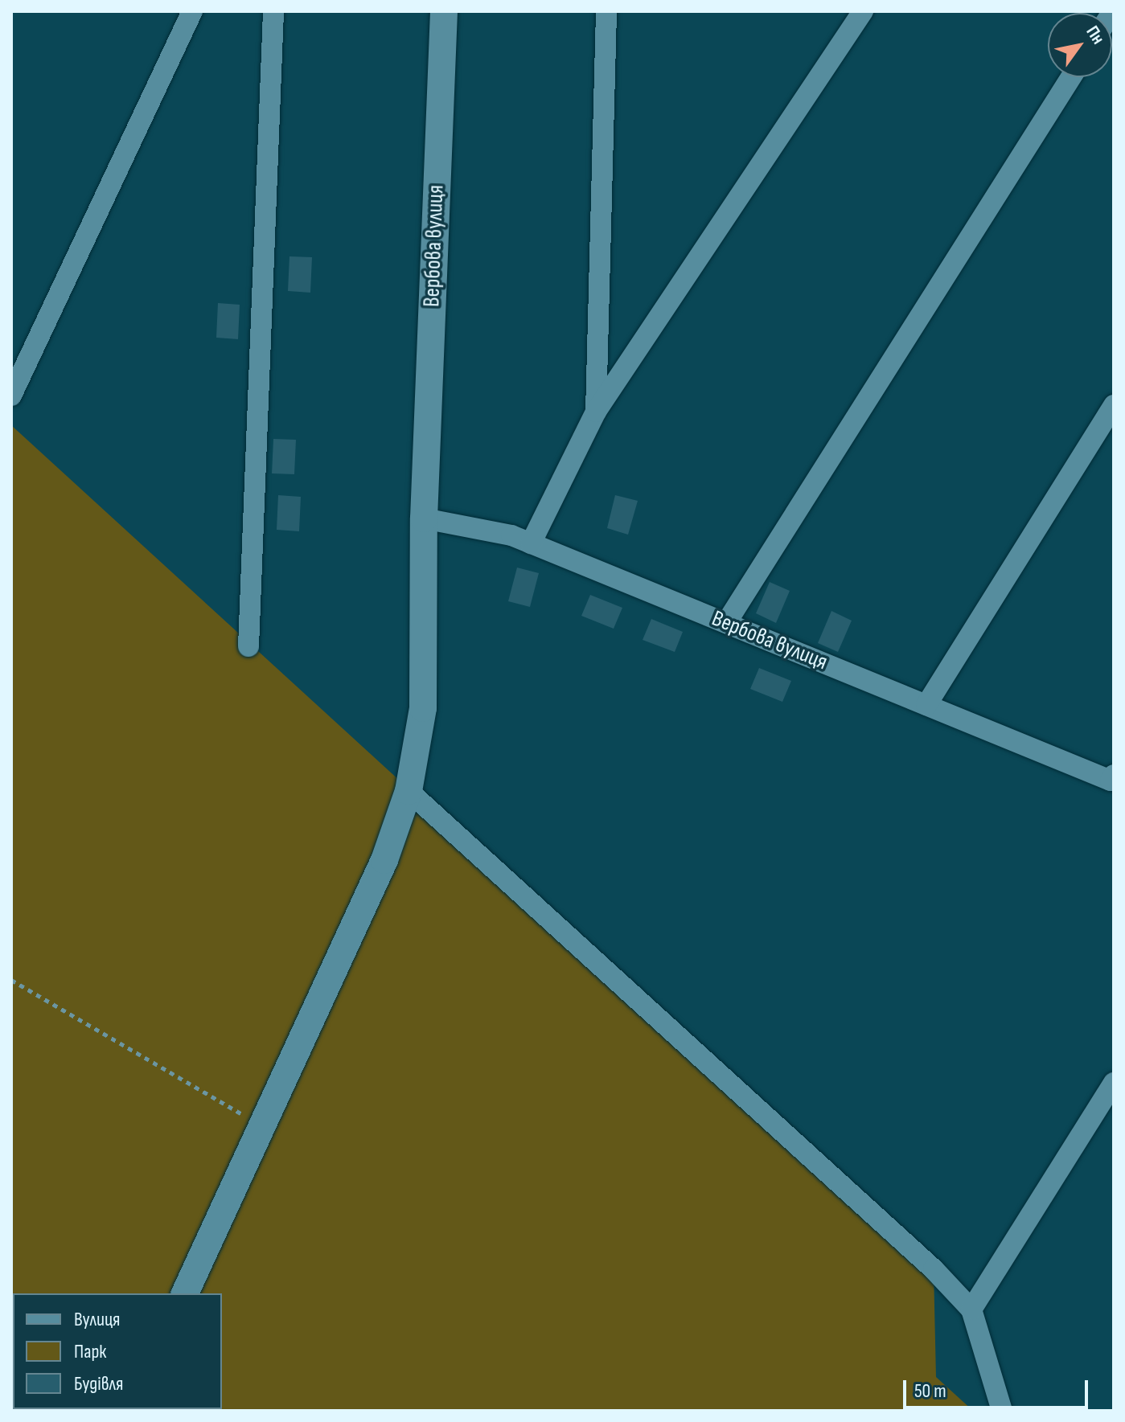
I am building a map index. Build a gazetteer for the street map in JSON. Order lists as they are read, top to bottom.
{
  "streets": {
    "street": ["Вербова вулиця"]
  },
  "legend": ["Вулиця", "Парк", "Будівля"],
  "scale_bar": "50 m",
  "north": "top right"
}
